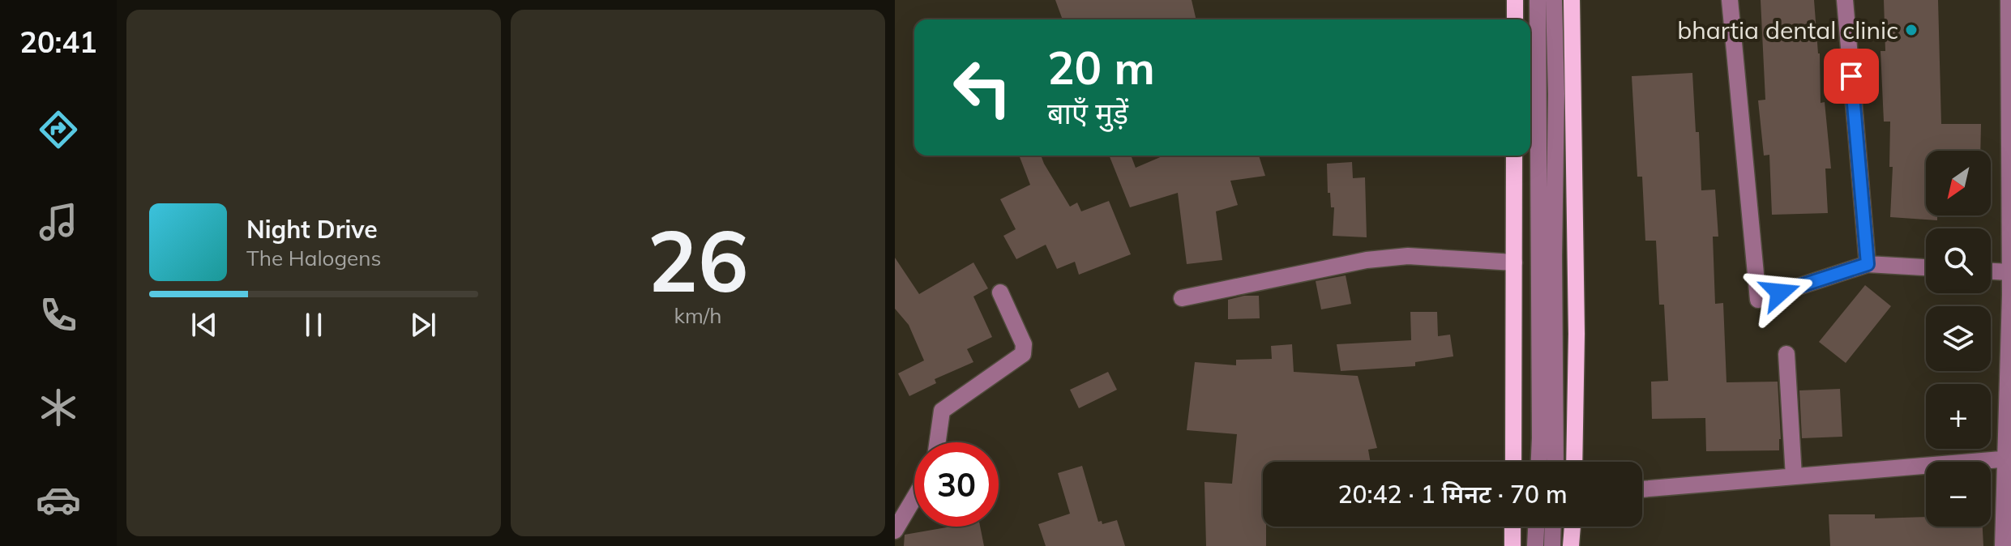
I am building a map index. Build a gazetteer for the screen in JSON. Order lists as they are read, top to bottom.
{
  "places": ["bhartia dental clinic"],
  "north": "bottom left",
  "page": {
    "tabs": "20:41",
    "tile": ["26", "km/h"],
    "turn": ["20 m", "बाएँ मुड़ें"],
    "map_buttons": ["+", "−"],
    "song": ["Night Drive", "The Halogens"],
    "limit": "30",
    "trip": "20:42 · 1 मिनट · 70 m"
  }
}
